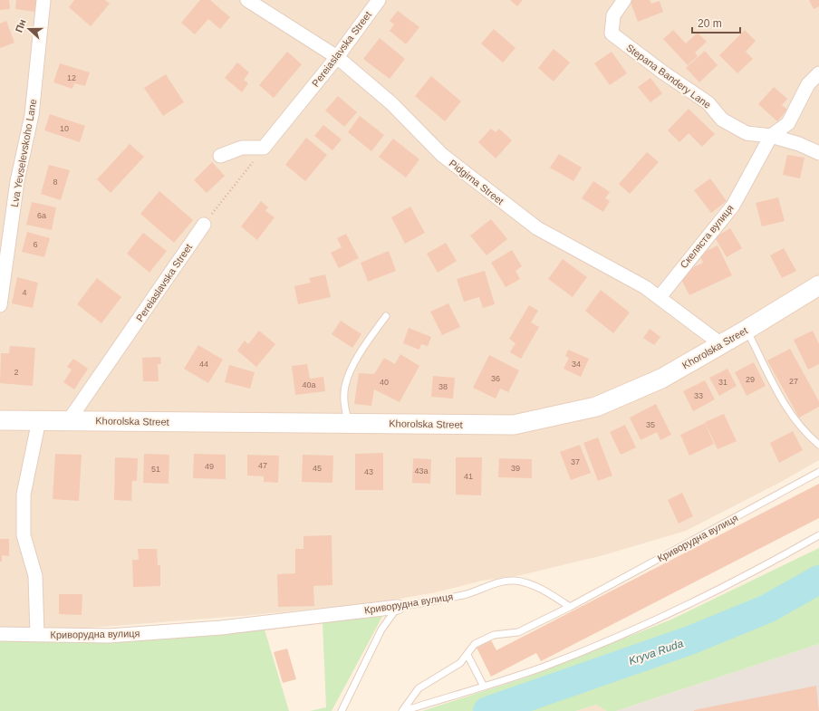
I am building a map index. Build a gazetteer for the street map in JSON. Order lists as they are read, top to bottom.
{
  "streets": {
    "street": [
      "Pereiaslavska Street",
      "Stepana Bandery Lane",
      "Lva Yevselevskoho Lane",
      "Pidgirna Street",
      "Скеляста вулиця",
      "Khorolska Street",
      "Криворудна вулиця"
    ]
  },
  "crossings": [
    ["Pereiaslavska Street", "Pidgirna Street"],
    ["Pereiaslavska Street", "Khorolska Street"],
    ["Stepana Bandery Lane", "Скеляста вулиця"],
    ["Pidgirna Street", "Скеляста вулиця"],
    ["Pidgirna Street", "Khorolska Street"]
  ],
  "water": ["Kryva Ruda"],
  "house_numbers": [
    "12",
    "10",
    "8",
    "6а",
    "6",
    "4",
    "44",
    "34",
    "2",
    "36",
    "29",
    "27",
    "40",
    "31",
    "40а",
    "38",
    "33",
    "35",
    "37",
    "47",
    "49",
    "45",
    "39",
    "51",
    "43а",
    "43",
    "41"
  ],
  "scale_bar": "20 m",
  "north": "left"
}
